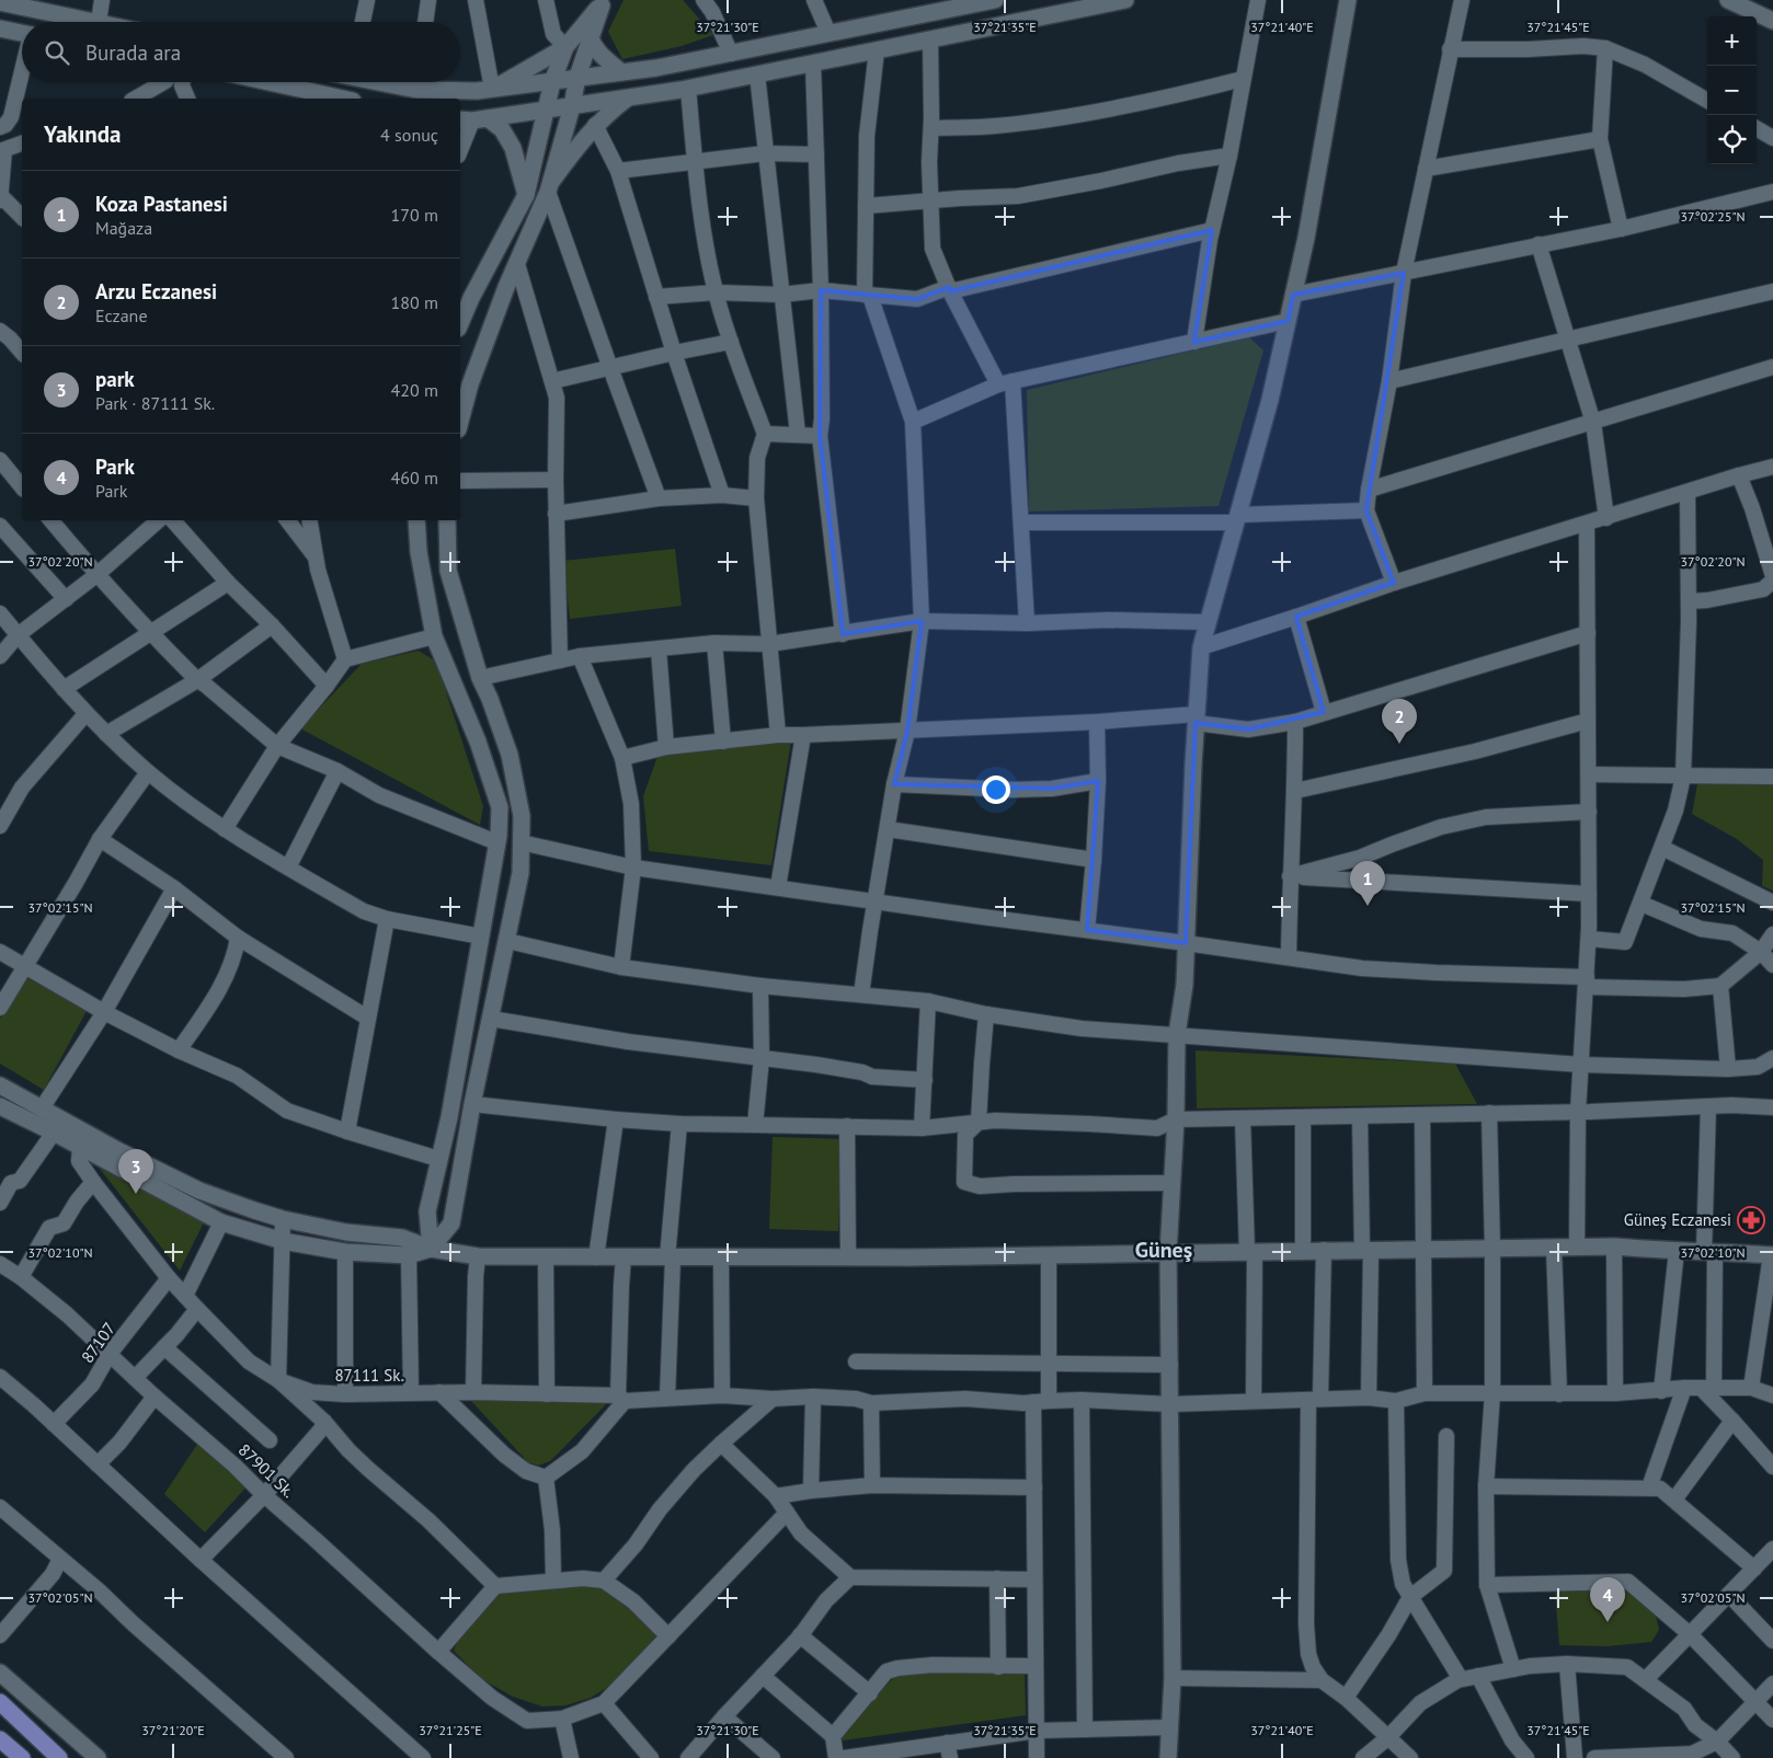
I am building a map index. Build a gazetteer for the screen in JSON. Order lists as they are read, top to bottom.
{
  "streets": {
    "street": ["87107", "87111 Sk.", "87901 Sk."]
  },
  "crossings": [
    ["87107", "87111 Sk."],
    ["87107", "87901 Sk."]
  ],
  "districts": ["Güneş"],
  "places": {
    "pharmacy": ["Güneş Eczanesi"]
  },
  "page": {
    "map_buttons": ["+", "−"],
    "search": "Burada ara",
    "heading": ["Yakında", "4 sonuç"],
    "list": [
      {
        "mark": "1",
        "name": "Koza Pastanesi",
        "note": "Mağaza",
        "value": "170 m"
      },
      {
        "mark": "2",
        "name": "Arzu Eczanesi",
        "note": "Eczane",
        "value": "180 m"
      },
      {
        "mark": "3",
        "name": "park",
        "note": "Park · 87111 Sk.",
        "value": "420 m"
      },
      {
        "mark": "4",
        "name": "Park",
        "note": "Park",
        "value": "460 m"
      }
    ],
    "pins": [
      "2",
      "1",
      "3",
      "4"
    ]
  },
  "coordinates": [
    "37°21'30\"E",
    "37°21'35\"E",
    "37°21'40\"E",
    "37°21'45\"E",
    "37°02'25\"N",
    "37°02'20\"N",
    "37°02'15\"N",
    "37°02'10\"N",
    "37°02'05\"N",
    "37°21'20\"E",
    "37°21'25\"E"
  ]
}
